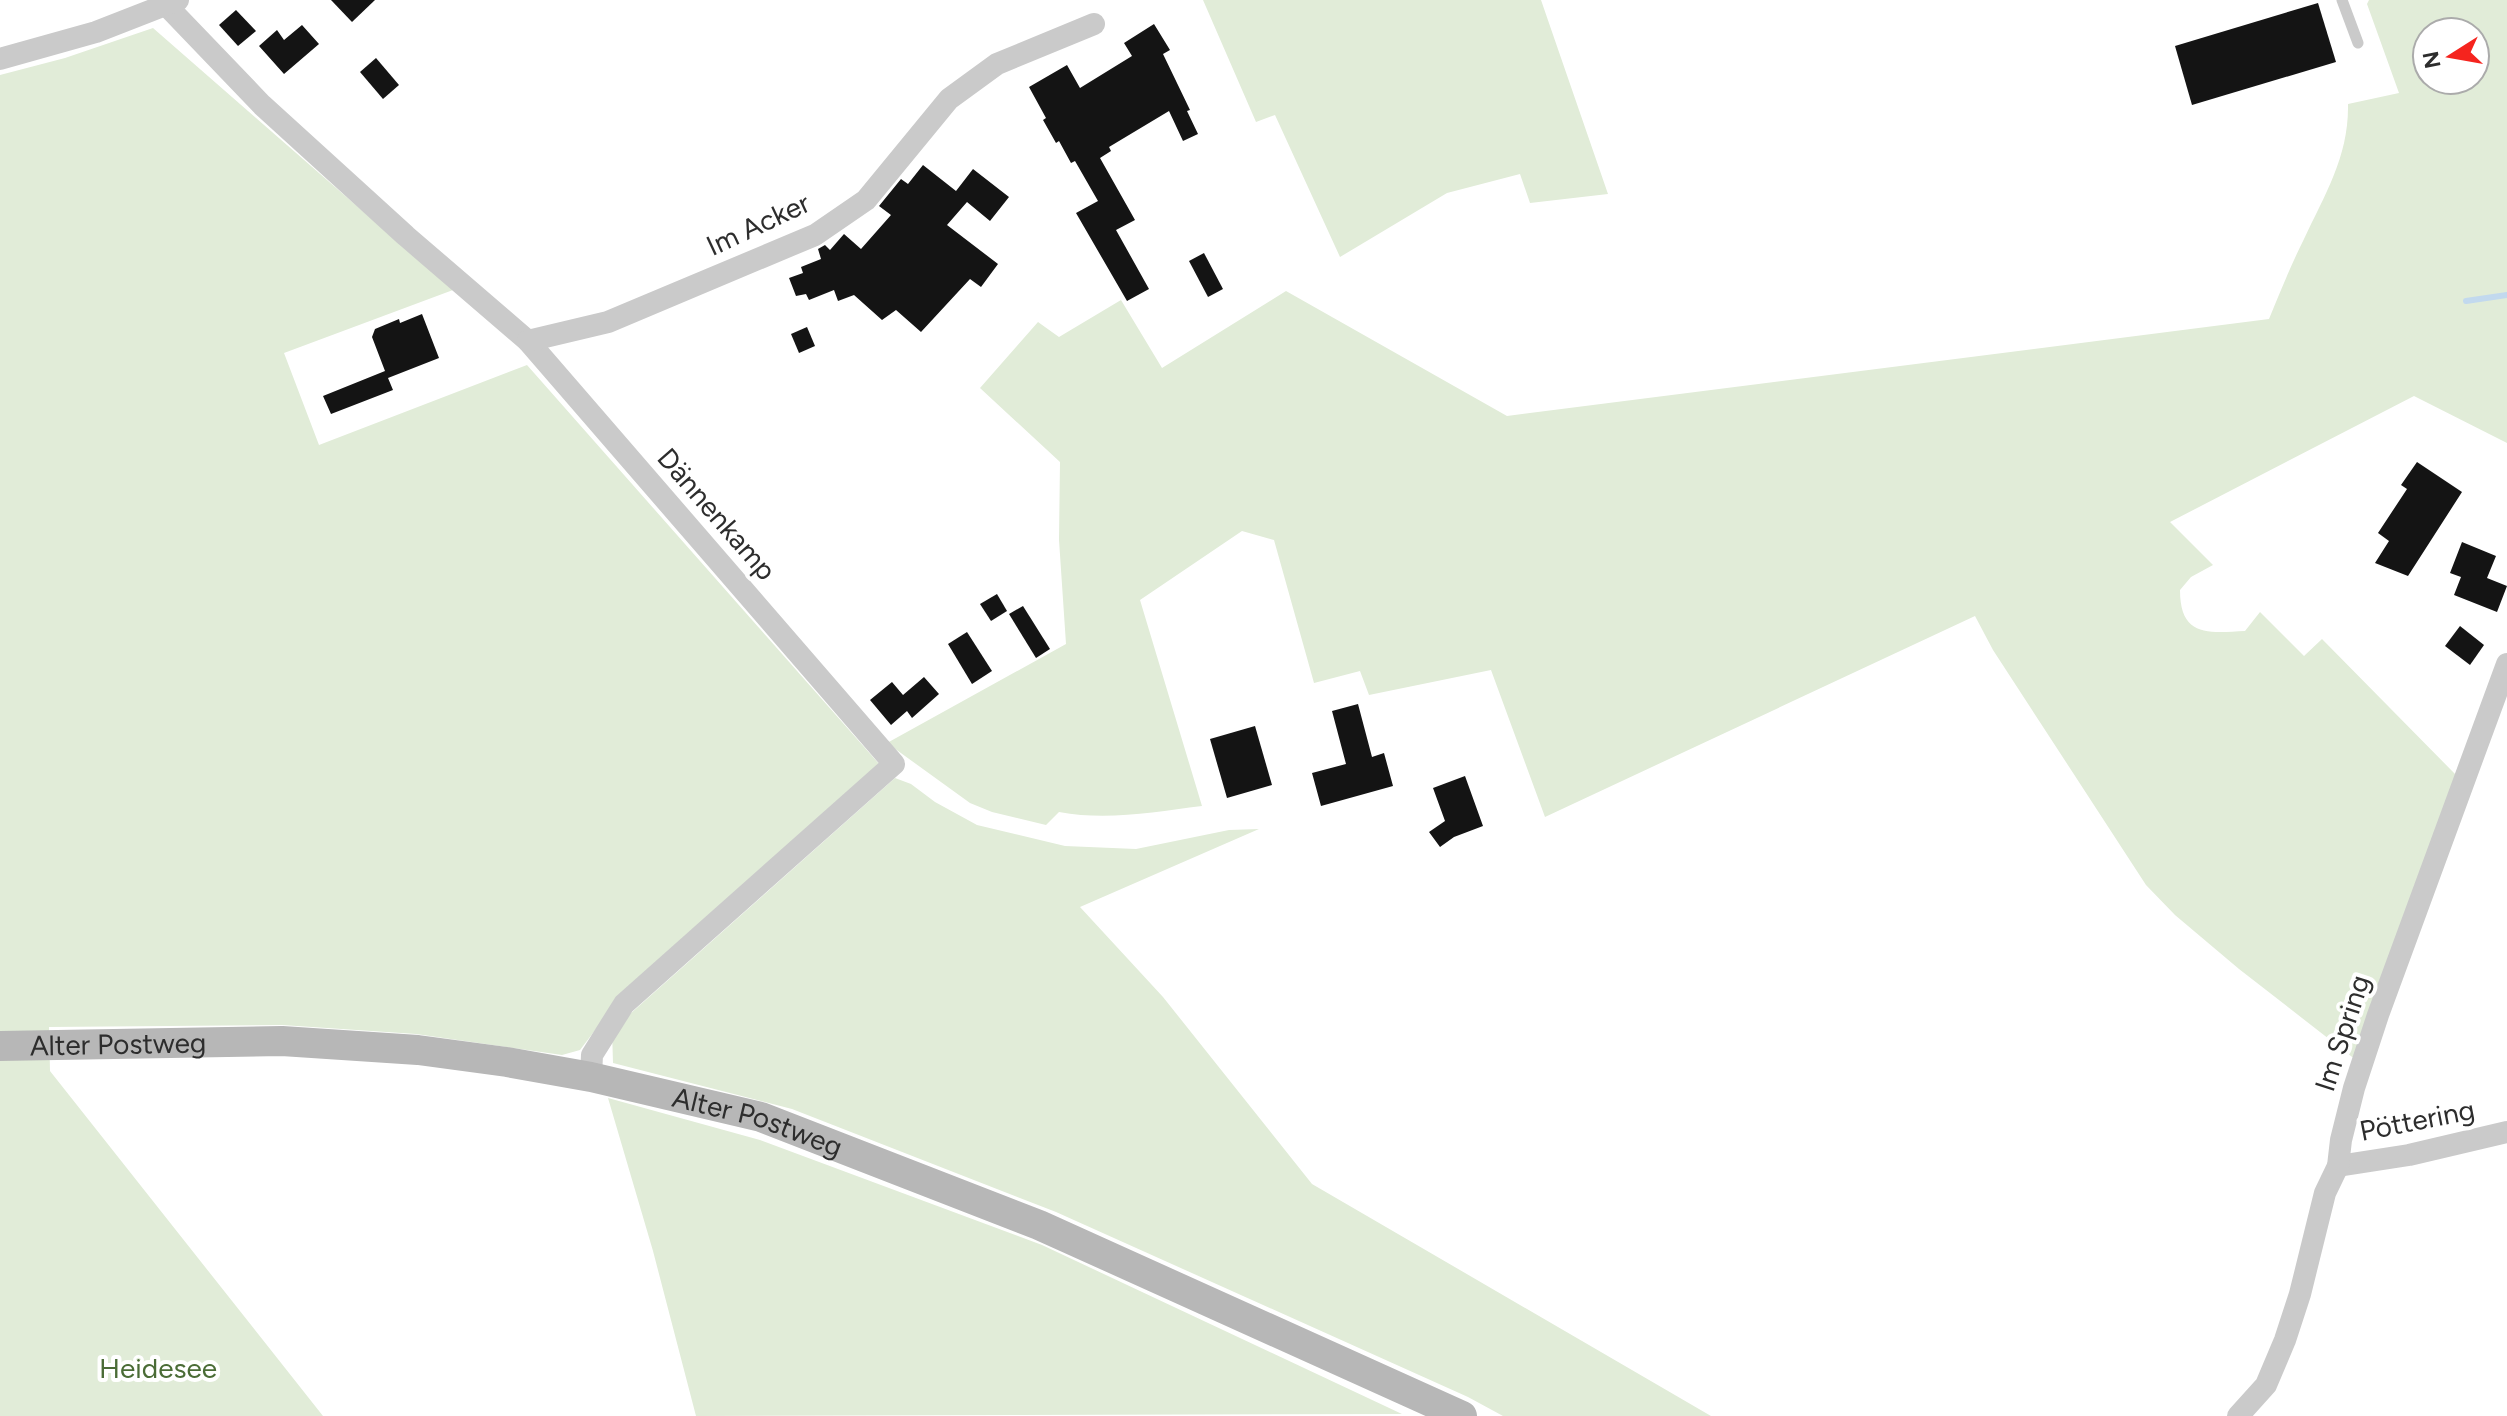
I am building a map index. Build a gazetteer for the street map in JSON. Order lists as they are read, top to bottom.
{
  "streets": {
    "main road": ["Alter Postweg"],
    "street": [
      "Im Acker",
      "Dännenkamp",
      "Im Spring",
      "Pöttering"
    ]
  },
  "crossings": [
    ["Im Acker", "Dännenkamp"],
    ["Dännenkamp", "Alter Postweg"],
    ["Im Spring", "Pöttering"]
  ],
  "parks": ["Heidesee"],
  "north": "left"
}
